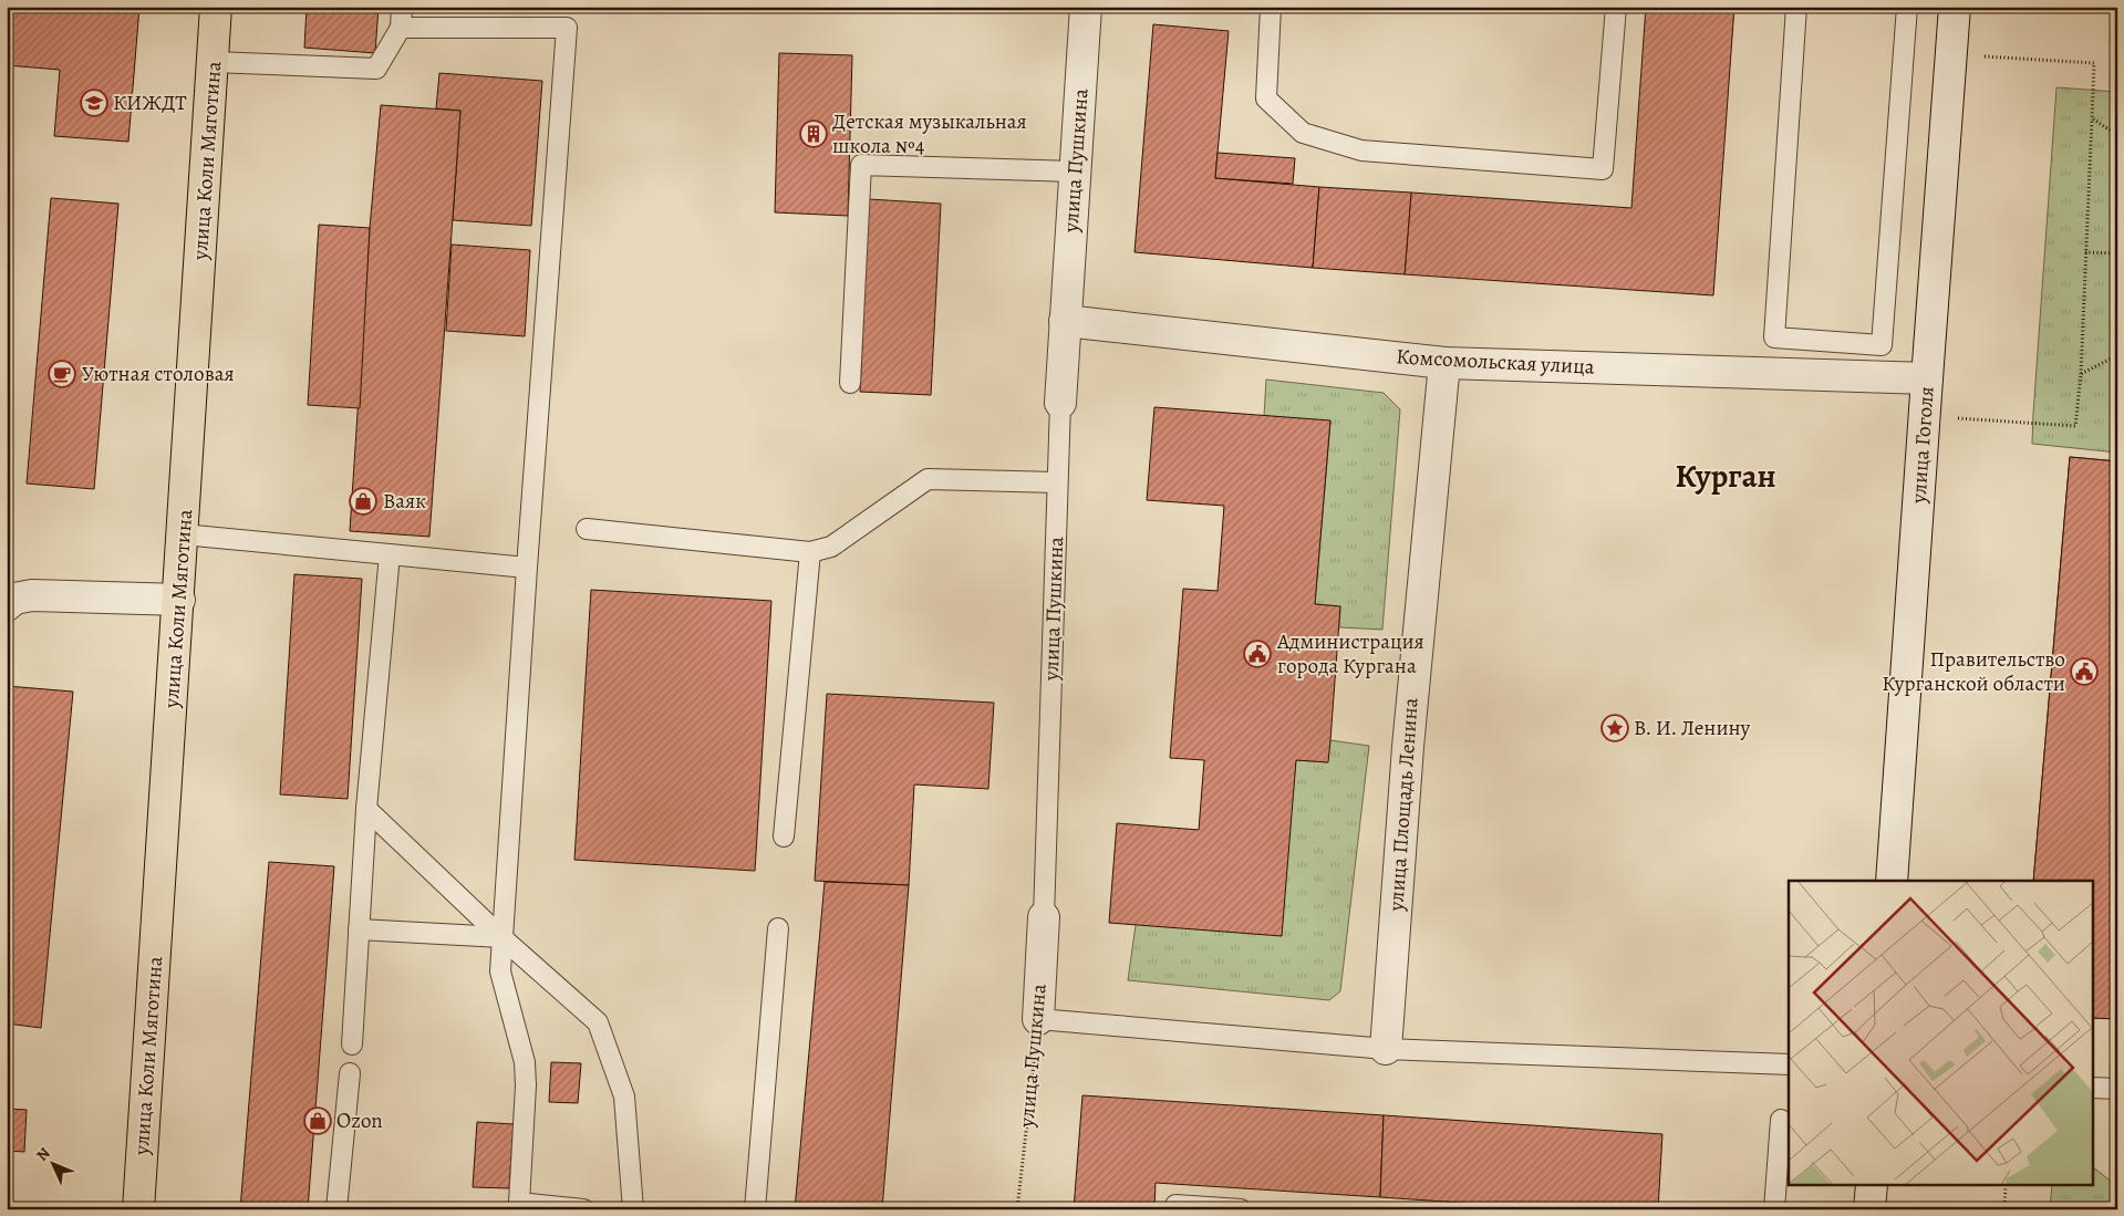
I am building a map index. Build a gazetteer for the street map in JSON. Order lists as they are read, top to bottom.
{
  "streets": {
    "main road": ["улица Коли Мяготина"],
    "street": [
      "улица Пушкина",
      "Комсомольская улица",
      "улица Гоголя",
      "улица Площадь Ленина"
    ]
  },
  "crossings": [
    ["улица Пушкина", "Комсомольская улица"],
    ["Комсомольская улица", "улица Гоголя"],
    ["Комсомольская улица", "улица Площадь Ленина"]
  ],
  "districts": ["Курган"],
  "places": {
    "school or university": ["КИЖДТ"],
    "building": ["Детская музыкальная школа №4"],
    "cafe": ["Уютная столовая"],
    "shop": ["Ваяк", "Ozon"],
    "public building": ["Администрация города Кургана", "Правительство Курганской области"],
    "place": ["В. И. Ленину"]
  },
  "north": "top left"
}
